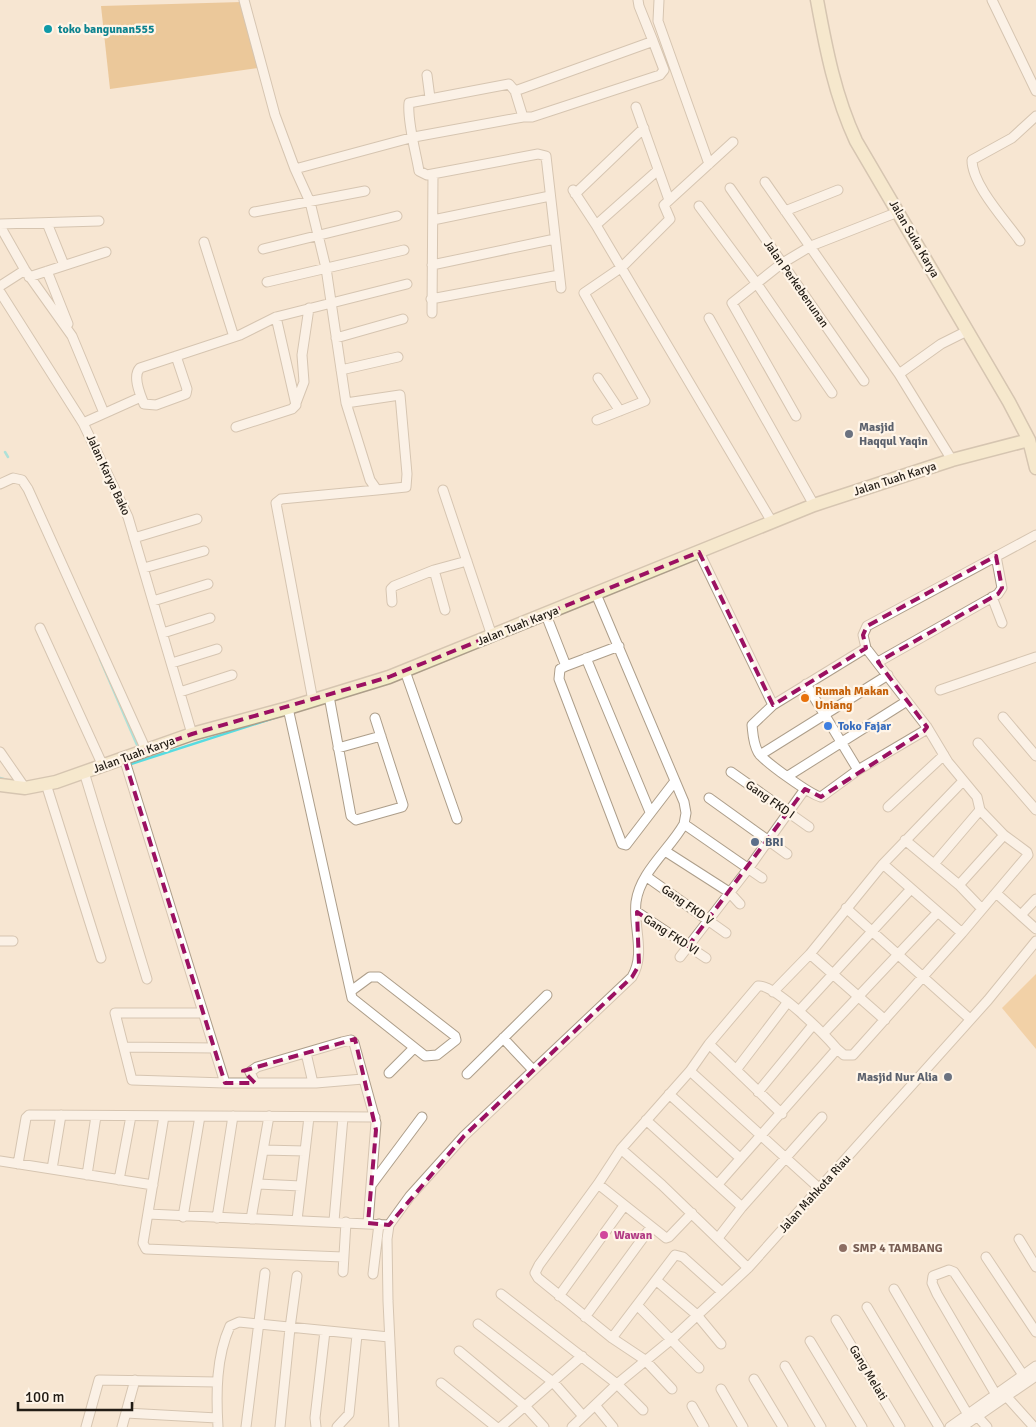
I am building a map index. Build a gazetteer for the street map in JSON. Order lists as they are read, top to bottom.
{
  "streets": {
    "main road": ["Jalan Suka Karya", "Jalan Tuah Karya"],
    "street": [
      "Jalan Perkebenunan",
      "Jalan Karya Bako",
      "Gang FKD I",
      "Gang FKD V",
      "Gang FKD VI",
      "Jalan Mahkota Riau",
      "Gang Melati"
    ]
  },
  "crossings": [
    ["Jalan Suka Karya", "Jalan Tuah Karya"],
    ["Jalan Karya Bako", "Jalan Tuah Karya"]
  ],
  "places": [
    "toko bangunan555",
    "Masjid Haqqul Yaqin",
    "Rumah Makan Uniang",
    "Toko Fajar",
    "BRI",
    "Masjid Nur Alia",
    "Wawan",
    "SMP 4 TAMBANG"
  ],
  "scale_bar": "100 m"
}
